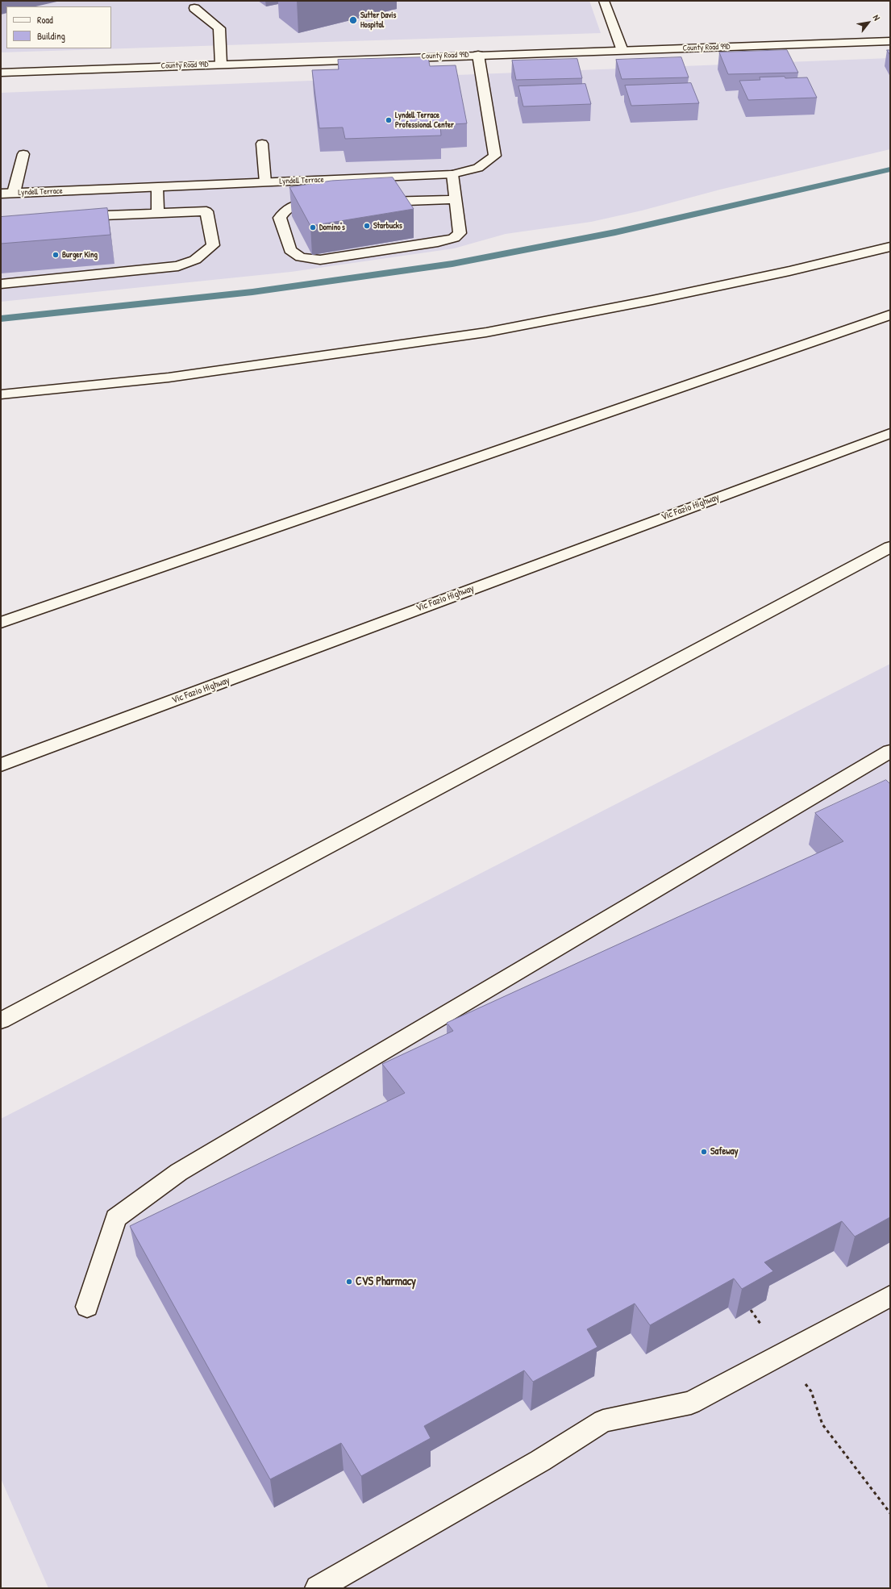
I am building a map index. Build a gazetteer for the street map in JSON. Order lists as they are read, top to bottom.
{
  "streets": {
    "main road": ["County Road 99D", "Lyndell Terrace", "Vic Fazio Highway"]
  },
  "crossings": [
    ["County Road 99D", "Lyndell Terrace"]
  ],
  "places": [
    "Sutter Davis Hospital",
    "Lyndell Terrace Professional Center",
    "Starbucks",
    "Domino's",
    "Burger King",
    "Safeway",
    "CVS Pharmacy"
  ],
  "legend": ["Road", "Building"],
  "north": "top right"
}
